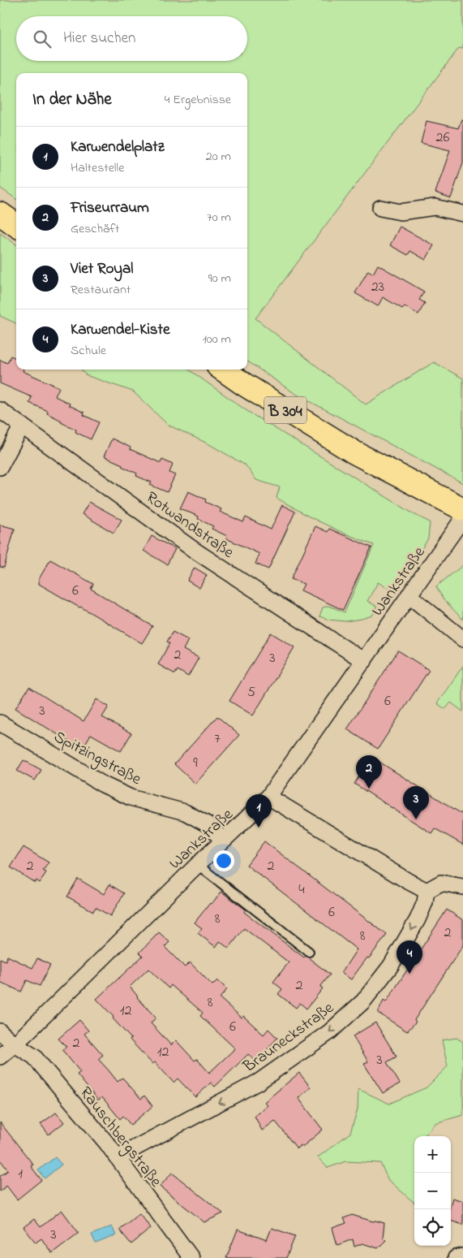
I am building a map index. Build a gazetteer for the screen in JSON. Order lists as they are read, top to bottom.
{
  "streets": {
    "main road": ["B 304"],
    "street": [
      "Rotwandstraße",
      "Wankstraße",
      "Spitzingstraße",
      "Brauneckstraße",
      "Rauschbergstraße"
    ]
  },
  "crossings": [
    ["Rotwandstraße", "Wankstraße"],
    ["Wankstraße", "Spitzingstraße"],
    ["Wankstraße", "Rauschbergstraße"],
    ["Brauneckstraße", "Rauschbergstraße"]
  ],
  "one_way": ["Brauneckstraße"],
  "house_numbers": [
    "26",
    "23",
    "6",
    "2",
    "3",
    "5",
    "6",
    "3",
    "7",
    "9",
    "2",
    "2",
    "4",
    "6",
    "8",
    "2",
    "8",
    "2",
    "8",
    "12",
    "6",
    "2",
    "12",
    "3",
    "1",
    "3"
  ],
  "page": {
    "search": "Hier suchen",
    "heading": ["In der Nähe", "4 Ergebnisse"],
    "list": [
      {
        "mark": "1",
        "name": "Karwendelplatz",
        "note": "Haltestelle",
        "value": "20 m"
      },
      {
        "mark": "2",
        "name": "Friseurraum",
        "note": "Geschäft",
        "value": "70 m"
      },
      {
        "mark": "3",
        "name": "Viet Royal",
        "note": "Restaurant",
        "value": "90 m"
      },
      {
        "mark": "4",
        "name": "Karwendel-Kiste",
        "note": "Schule",
        "value": "100 m"
      }
    ],
    "pins": [
      "2",
      "3",
      "1",
      "4"
    ],
    "map_buttons": ["+", "−"]
  }
}
